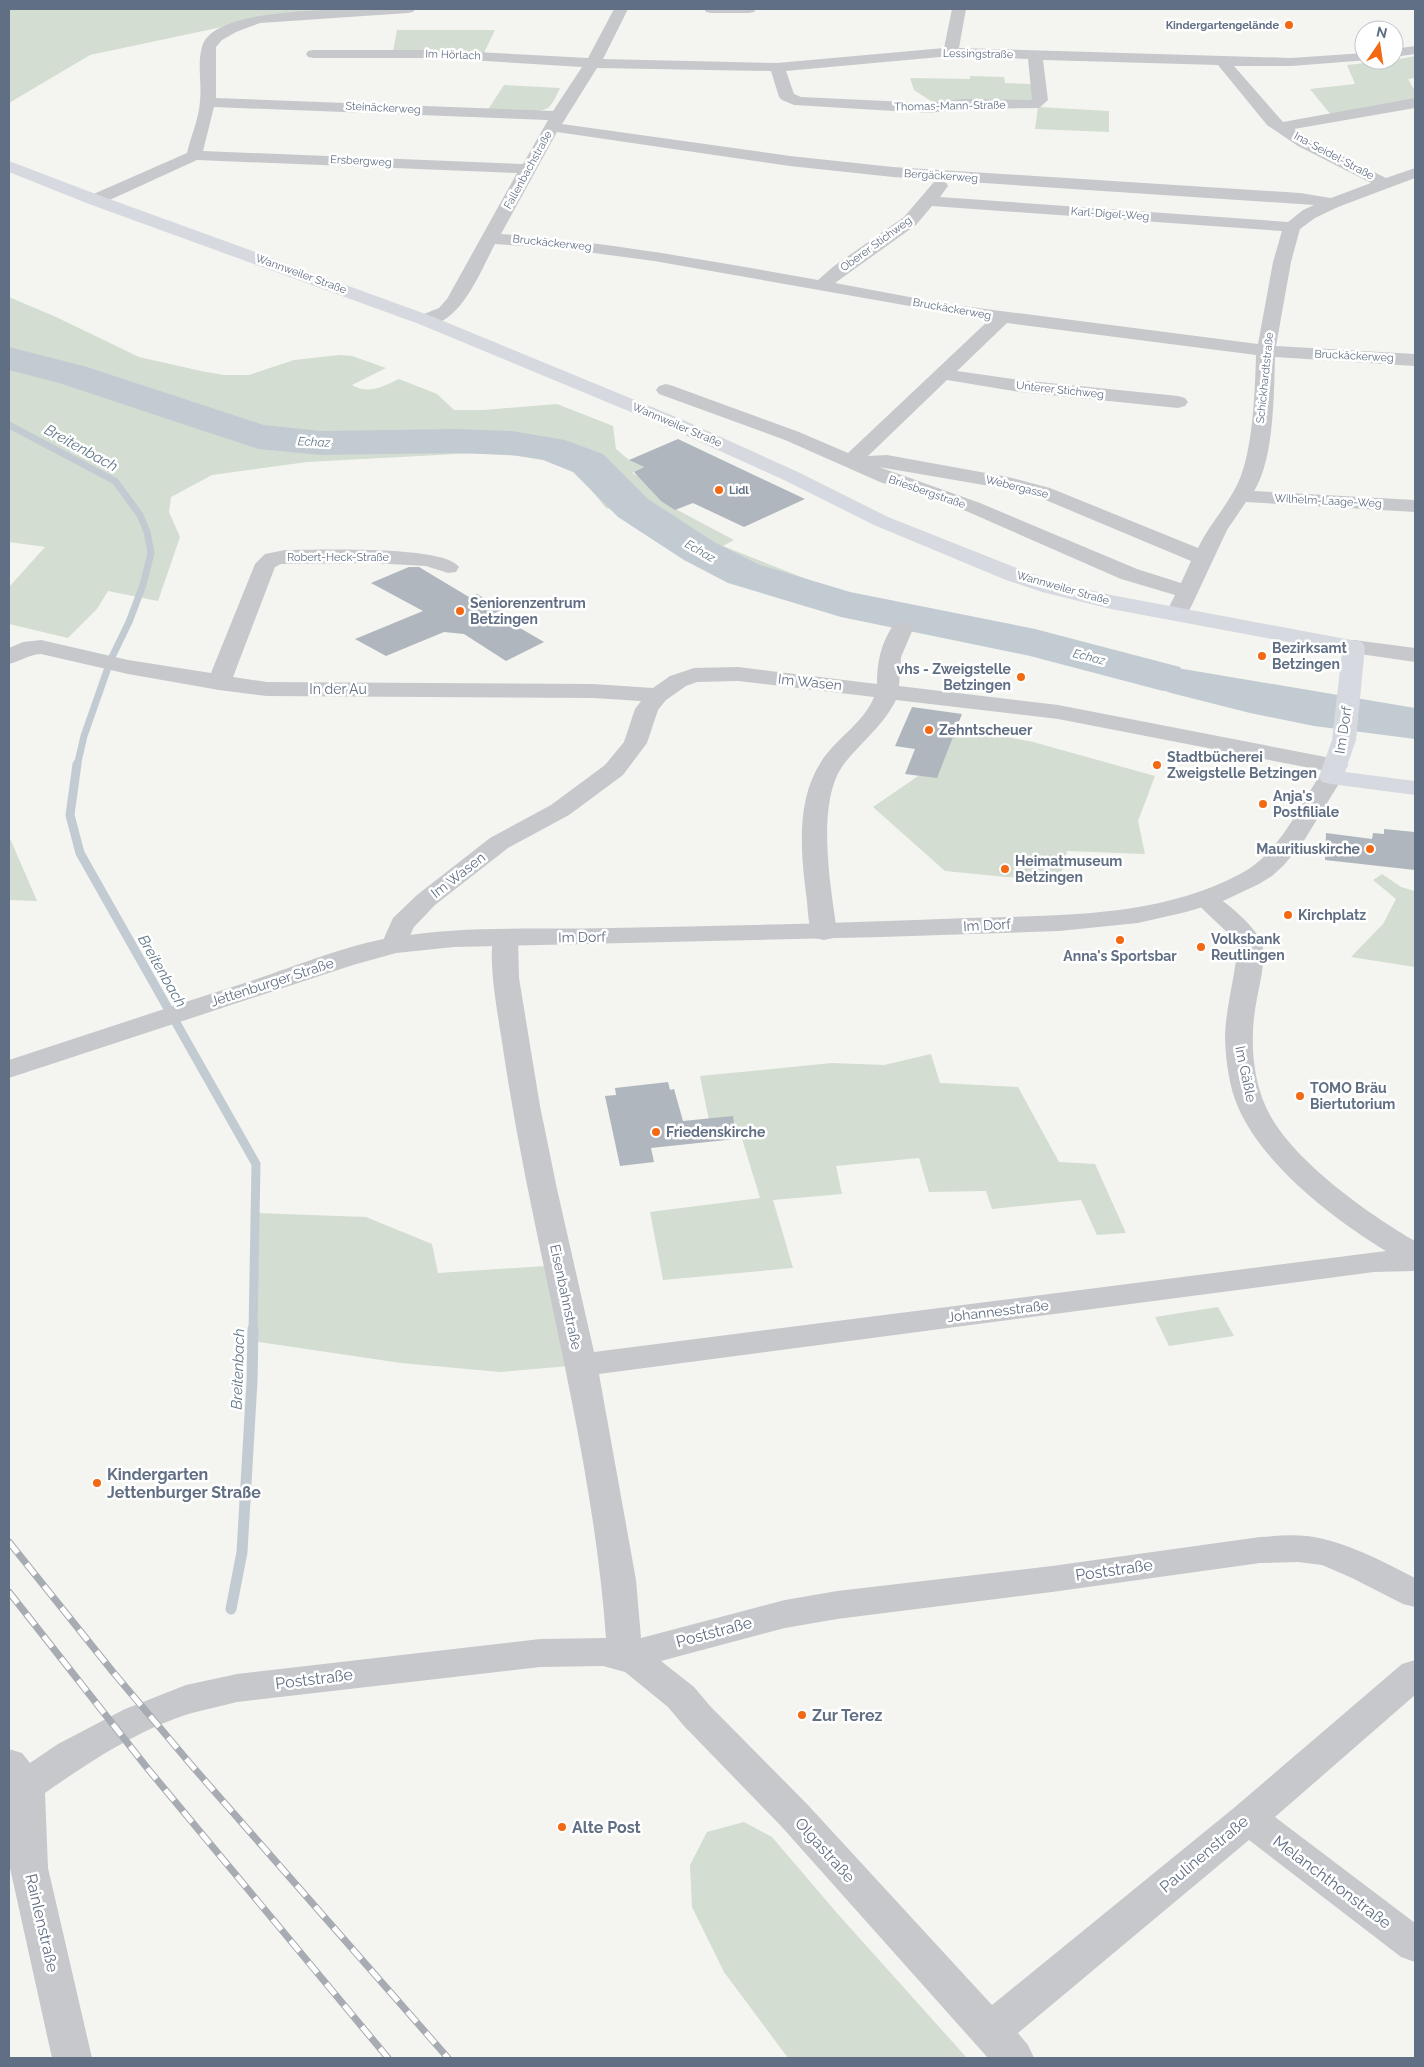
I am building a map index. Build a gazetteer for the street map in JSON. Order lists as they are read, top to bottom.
{
  "streets": {
    "main road": ["Wannweiler Straße", "Im Dorf"],
    "street": [
      "Lessingstraße",
      "Im Hörlach",
      "Thomas-Mann-Straße",
      "Steinäckerweg",
      "Ina-Seidel-Straße",
      "Ersbergweg",
      "Fallenbachstraße",
      "Bergäckerweg",
      "Karl-Digel-Weg",
      "Bruckäckerweg",
      "Oberer Stichweg",
      "Schickhardtstraße",
      "Unterer Stichweg",
      "Webergasse",
      "Briesbergstraße",
      "Wilhelm-Laage-Weg",
      "Robert-Heck-Straße",
      "Im Wasen",
      "In der Au",
      "Jettenburger Straße",
      "Im Gäßle",
      "Eisenbahnstraße",
      "Johannesstraße",
      "Poststraße",
      "Olgastraße",
      "Paulinenstraße",
      "Melanchthonstraße",
      "Rainlenstraße"
    ]
  },
  "crossings": [
    ["Lessingstraße", "Im Hörlach"],
    ["Lessingstraße", "Thomas-Mann-Straße"],
    ["Lessingstraße", "Ina-Seidel-Straße"],
    ["Lessingstraße", "Fallenbachstraße"],
    ["Im Hörlach", "Fallenbachstraße"],
    ["Steinäckerweg", "Fallenbachstraße"],
    ["Steinäckerweg", "Bergäckerweg"],
    ["Ersbergweg", "Fallenbachstraße"],
    ["Ersbergweg", "Wannweiler Straße"],
    ["Fallenbachstraße", "Bergäckerweg"],
    ["Fallenbachstraße", "Bruckäckerweg"],
    ["Fallenbachstraße", "Wannweiler Straße"],
    ["Bergäckerweg", "Oberer Stichweg"],
    ["Karl-Digel-Weg", "Oberer Stichweg"],
    ["Karl-Digel-Weg", "Schickhardtstraße"],
    ["Bruckäckerweg", "Oberer Stichweg"],
    ["Bruckäckerweg", "Schickhardtstraße"],
    ["Wannweiler Straße", "Schickhardtstraße"],
    ["Wannweiler Straße", "Im Dorf"],
    ["Schickhardtstraße", "Webergasse"],
    ["Schickhardtstraße", "Briesbergstraße"],
    ["Schickhardtstraße", "Wilhelm-Laage-Weg"],
    ["Webergasse", "Briesbergstraße"],
    ["Robert-Heck-Straße", "In der Au"],
    ["Im Wasen", "In der Au"],
    ["Im Wasen", "Im Dorf"],
    ["Im Wasen", "Jettenburger Straße"],
    ["Im Dorf", "Jettenburger Straße"],
    ["Im Dorf", "Im Gäßle"],
    ["Im Dorf", "Eisenbahnstraße"],
    ["Eisenbahnstraße", "Johannesstraße"],
    ["Eisenbahnstraße", "Poststraße"],
    ["Eisenbahnstraße", "Olgastraße"],
    ["Poststraße", "Olgastraße"],
    ["Poststraße", "Rainlenstraße"],
    ["Olgastraße", "Paulinenstraße"],
    ["Paulinenstraße", "Melanchthonstraße"]
  ],
  "water": ["Echaz", "Breitenbach"],
  "places": [
    "Kindergartengelände",
    "Lidl",
    "Seniorenzentrum Betzingen",
    "Bezirksamt Betzingen",
    "vhs - Zweigstelle Betzingen",
    "Zehntscheuer",
    "Stadtbücherei Zweigstelle Betzingen",
    "Anja's Postfiliale",
    "Mauritiuskirche",
    "Heimatmuseum Betzingen",
    "Kirchplatz",
    "Anna's Sportsbar",
    "Volksbank Reutlingen",
    "TOMO Bräu Biertutorium",
    "Friedenskirche",
    "Kindergarten Jettenburger Straße",
    "Zur Terez",
    "Alte Post"
  ],
  "north": "top"
}
